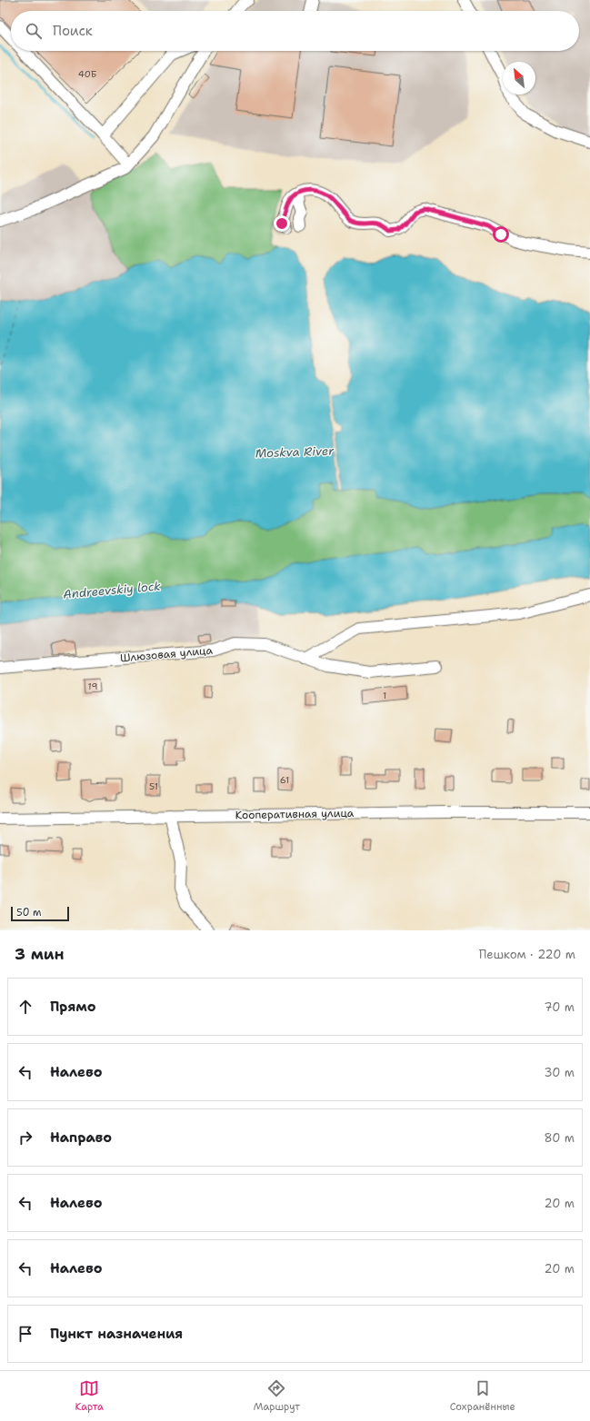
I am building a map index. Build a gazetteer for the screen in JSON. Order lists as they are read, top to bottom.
{
  "streets": {
    "street": ["Шлюзовая улица", "Кооперативная улица"]
  },
  "water": ["Moskva River", "Andreevskiy lock"],
  "house_numbers": [
    "40Б",
    "19",
    "1",
    "61",
    "51"
  ],
  "scale_bar": "50 m",
  "north": "top left",
  "page": {
    "search": "Поиск",
    "scale": "50 m",
    "heading": ["3 мин", "Пешком · 220 m"],
    "list": [
      ["Прямо", "70 m"],
      ["Налево", "30 m"],
      ["Направо", "80 m"],
      ["Налево", "20 m"],
      ["Налево", "20 m"],
      "Пункт назначения"
    ],
    "nav": ["Карта", "Маршрут", "Сохранённые"]
  }
}
